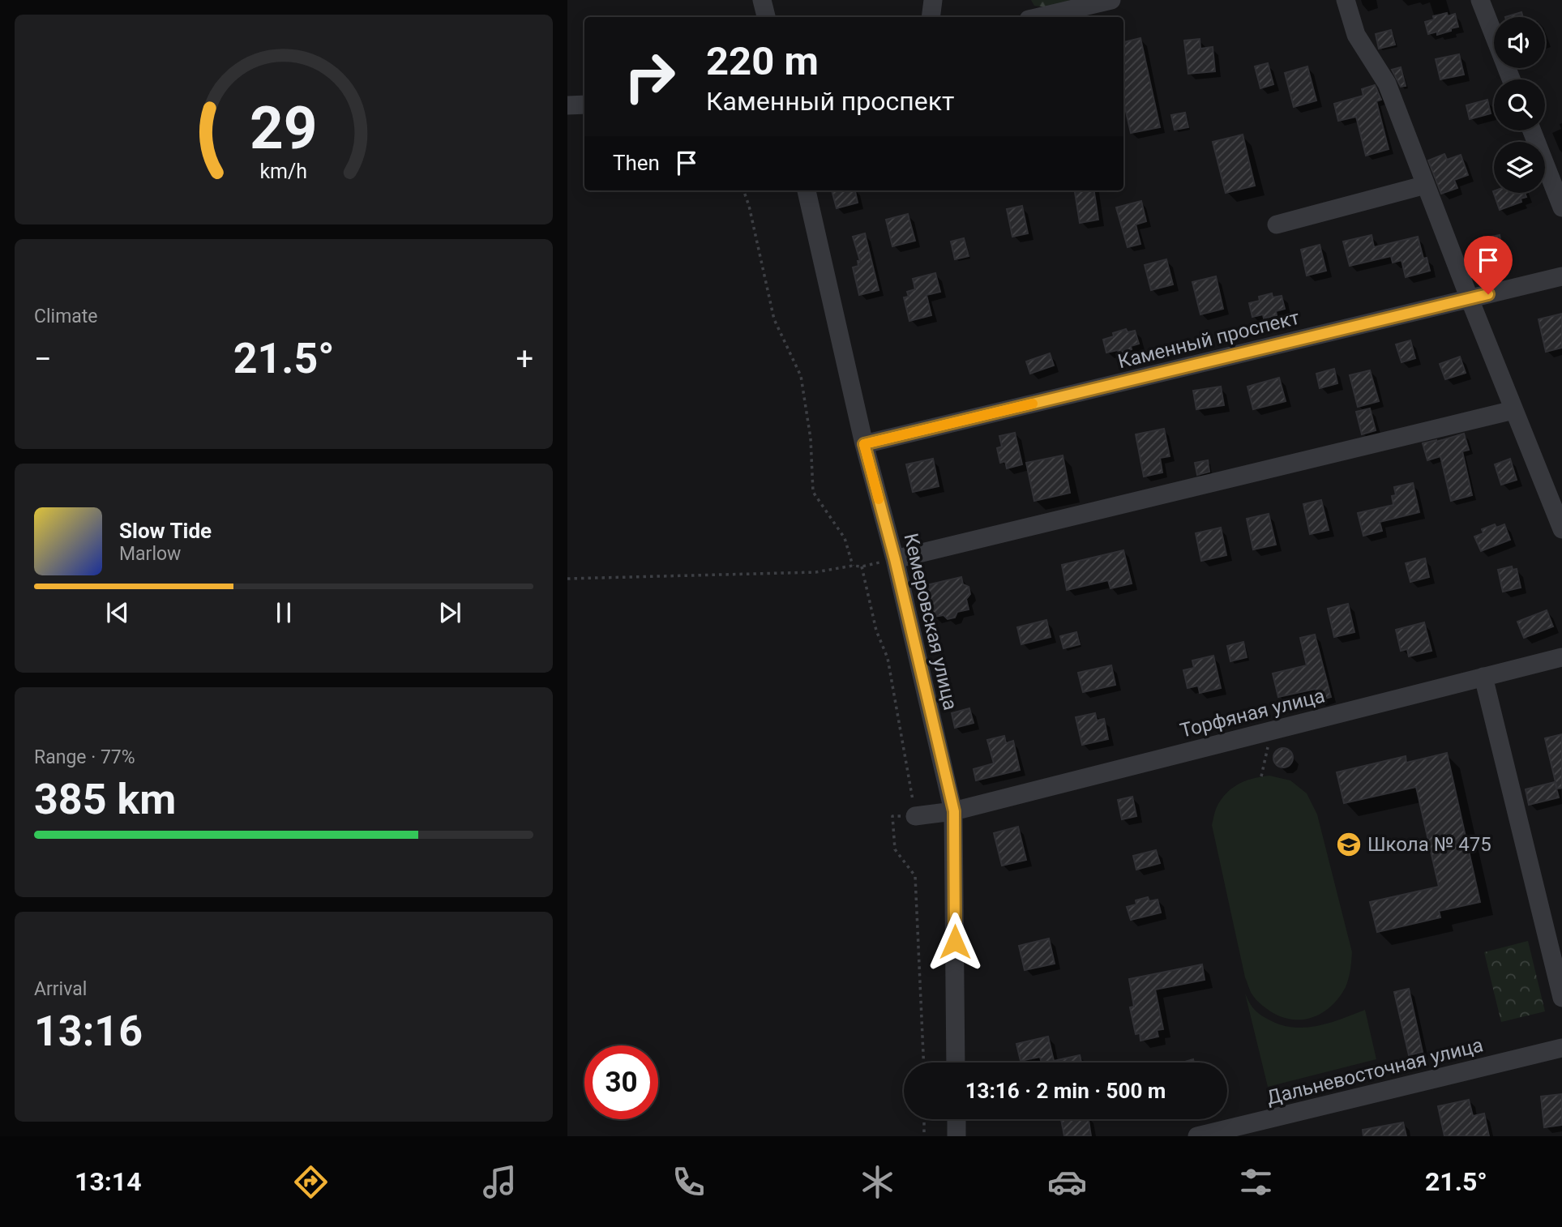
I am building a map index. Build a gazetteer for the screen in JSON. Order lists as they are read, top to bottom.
{
  "streets": {
    "street": [
      "Каменный проспект",
      "Кемеровская улица",
      "Торфяная улица",
      "Дальневосточная улица"
    ]
  },
  "crossings": [
    ["Каменный проспект", "Кемеровская улица"],
    ["Кемеровская улица", "Торфяная улица"]
  ],
  "places": {
    "school or university": ["Школа № 475"]
  },
  "page": {
    "turn": ["220 m", "Каменный проспект"],
    "then": "Then",
    "tile": [
      "Climate",
      ["Range · 77%", "385 km"],
      ["Arrival", "13:16"]
    ],
    "heat": ["−", "21.5°", "+"],
    "song": ["Slow Tide", "Marlow"],
    "limit": "30",
    "trip": "13:16 · 2 min · 500 m",
    "tabs": ["13:14", "21.5°"],
    "gauge": ["29", "km/h"]
  }
}
